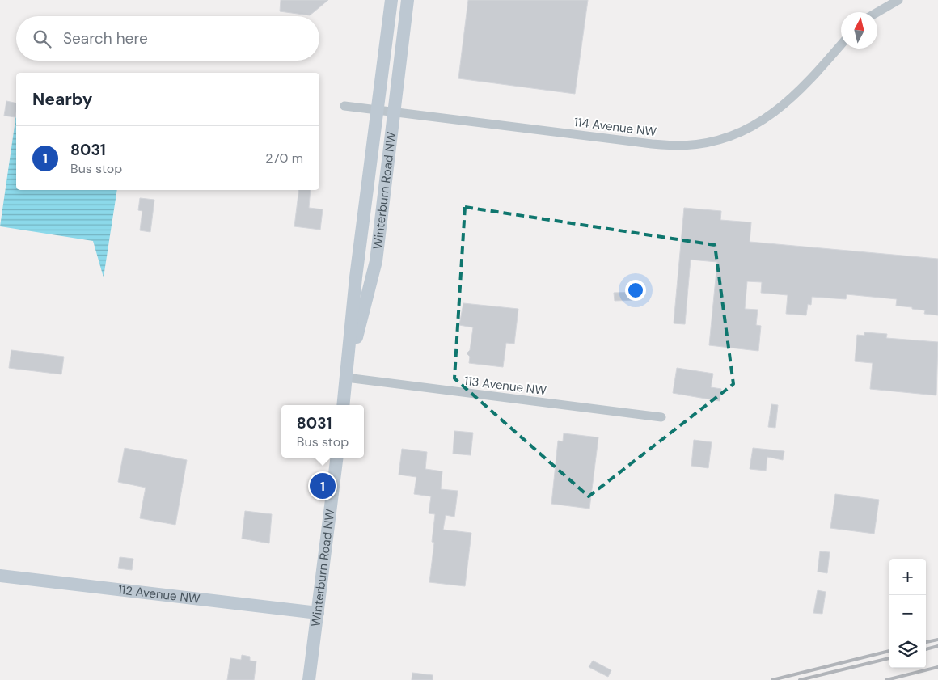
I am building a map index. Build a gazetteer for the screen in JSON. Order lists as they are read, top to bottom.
{
  "streets": {
    "main road": ["Winterburn Road NW", "112 Avenue NW"],
    "street": ["114 Avenue NW", "113 Avenue NW"]
  },
  "crossings": [
    ["114 Avenue NW", "Winterburn Road NW"],
    ["Winterburn Road NW", "113 Avenue NW"],
    ["Winterburn Road NW", "112 Avenue NW"]
  ],
  "north": "top",
  "page": {
    "search": "Search here",
    "heading": "Nearby",
    "list": [
      {
        "mark": "1",
        "name": "8031",
        "note": "Bus stop",
        "value": "270 m"
      }
    ],
    "popup": ["8031", "Bus stop"],
    "pins": "1",
    "map_buttons": ["+", "−"]
  }
}
